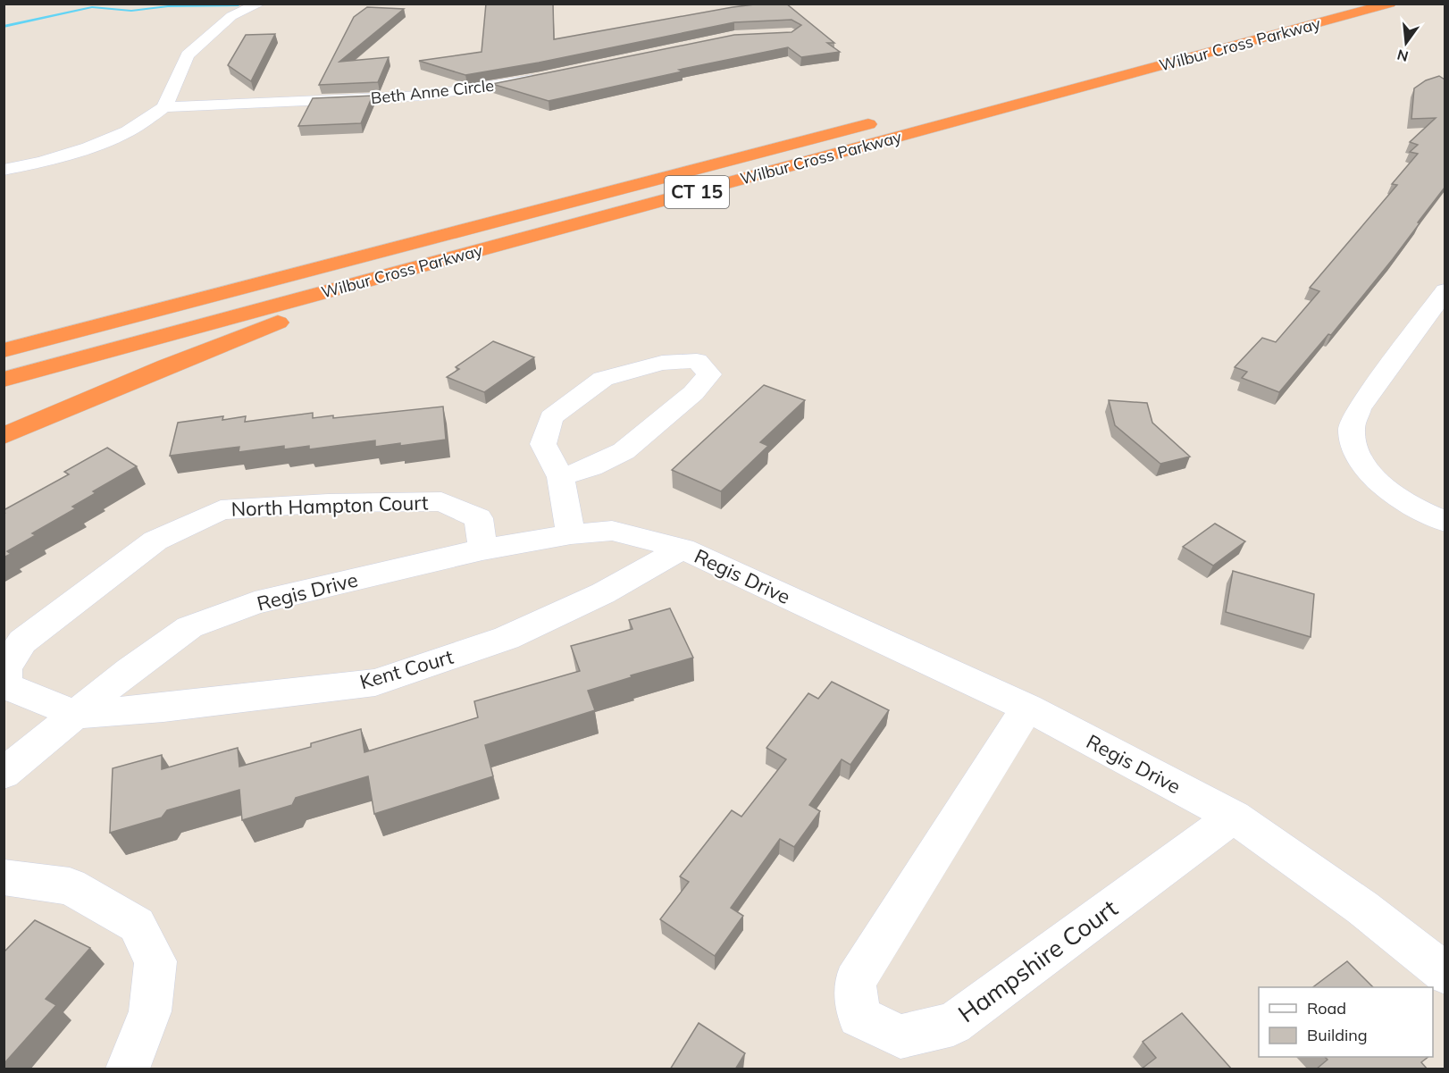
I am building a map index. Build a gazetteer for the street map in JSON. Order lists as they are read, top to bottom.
{
  "streets": {
    "highway": ["Wilbur Cross Parkway", "CT 15"],
    "street": [
      "Beth Anne Circle",
      "North Hampton Court",
      "Regis Drive",
      "Kent Court",
      "Hampshire Court"
    ]
  },
  "crossings": [
    ["North Hampton Court", "Regis Drive"],
    ["North Hampton Court", "Kent Court"],
    ["Regis Drive", "Kent Court"],
    ["Regis Drive", "Hampshire Court"]
  ],
  "legend": ["Road", "Building"],
  "north": "bottom"
}
